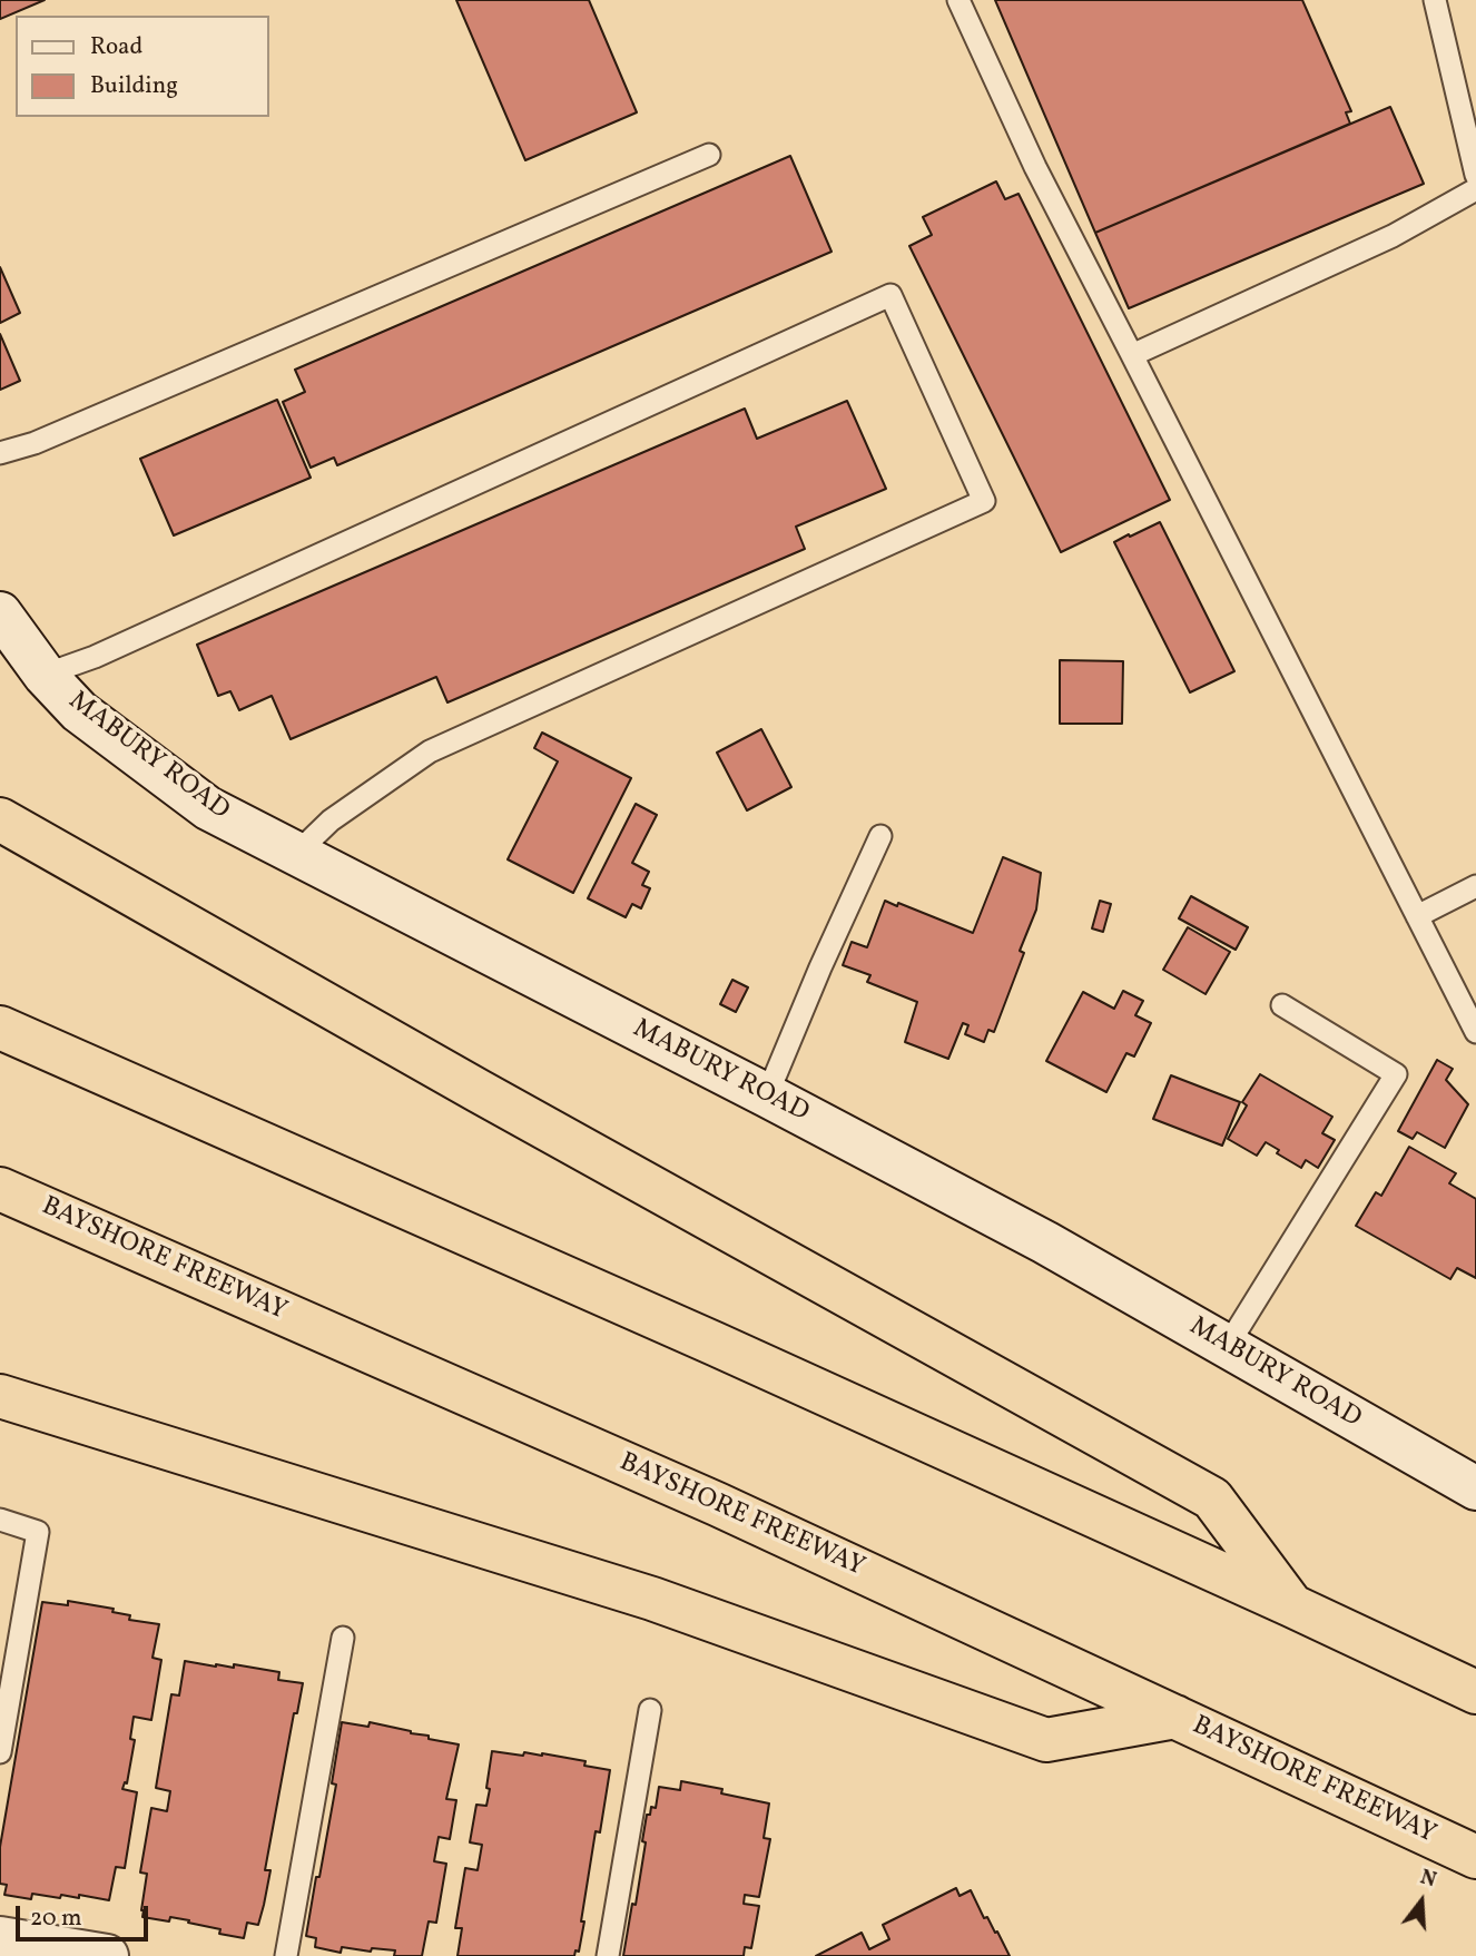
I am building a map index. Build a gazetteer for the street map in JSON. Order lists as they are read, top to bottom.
{
  "streets": {
    "highway": ["BAYSHORE FREEWAY"],
    "street": ["MABURY ROAD"]
  },
  "legend": ["Road", "Building"],
  "scale_bar": "20 m",
  "north": "top"
}
